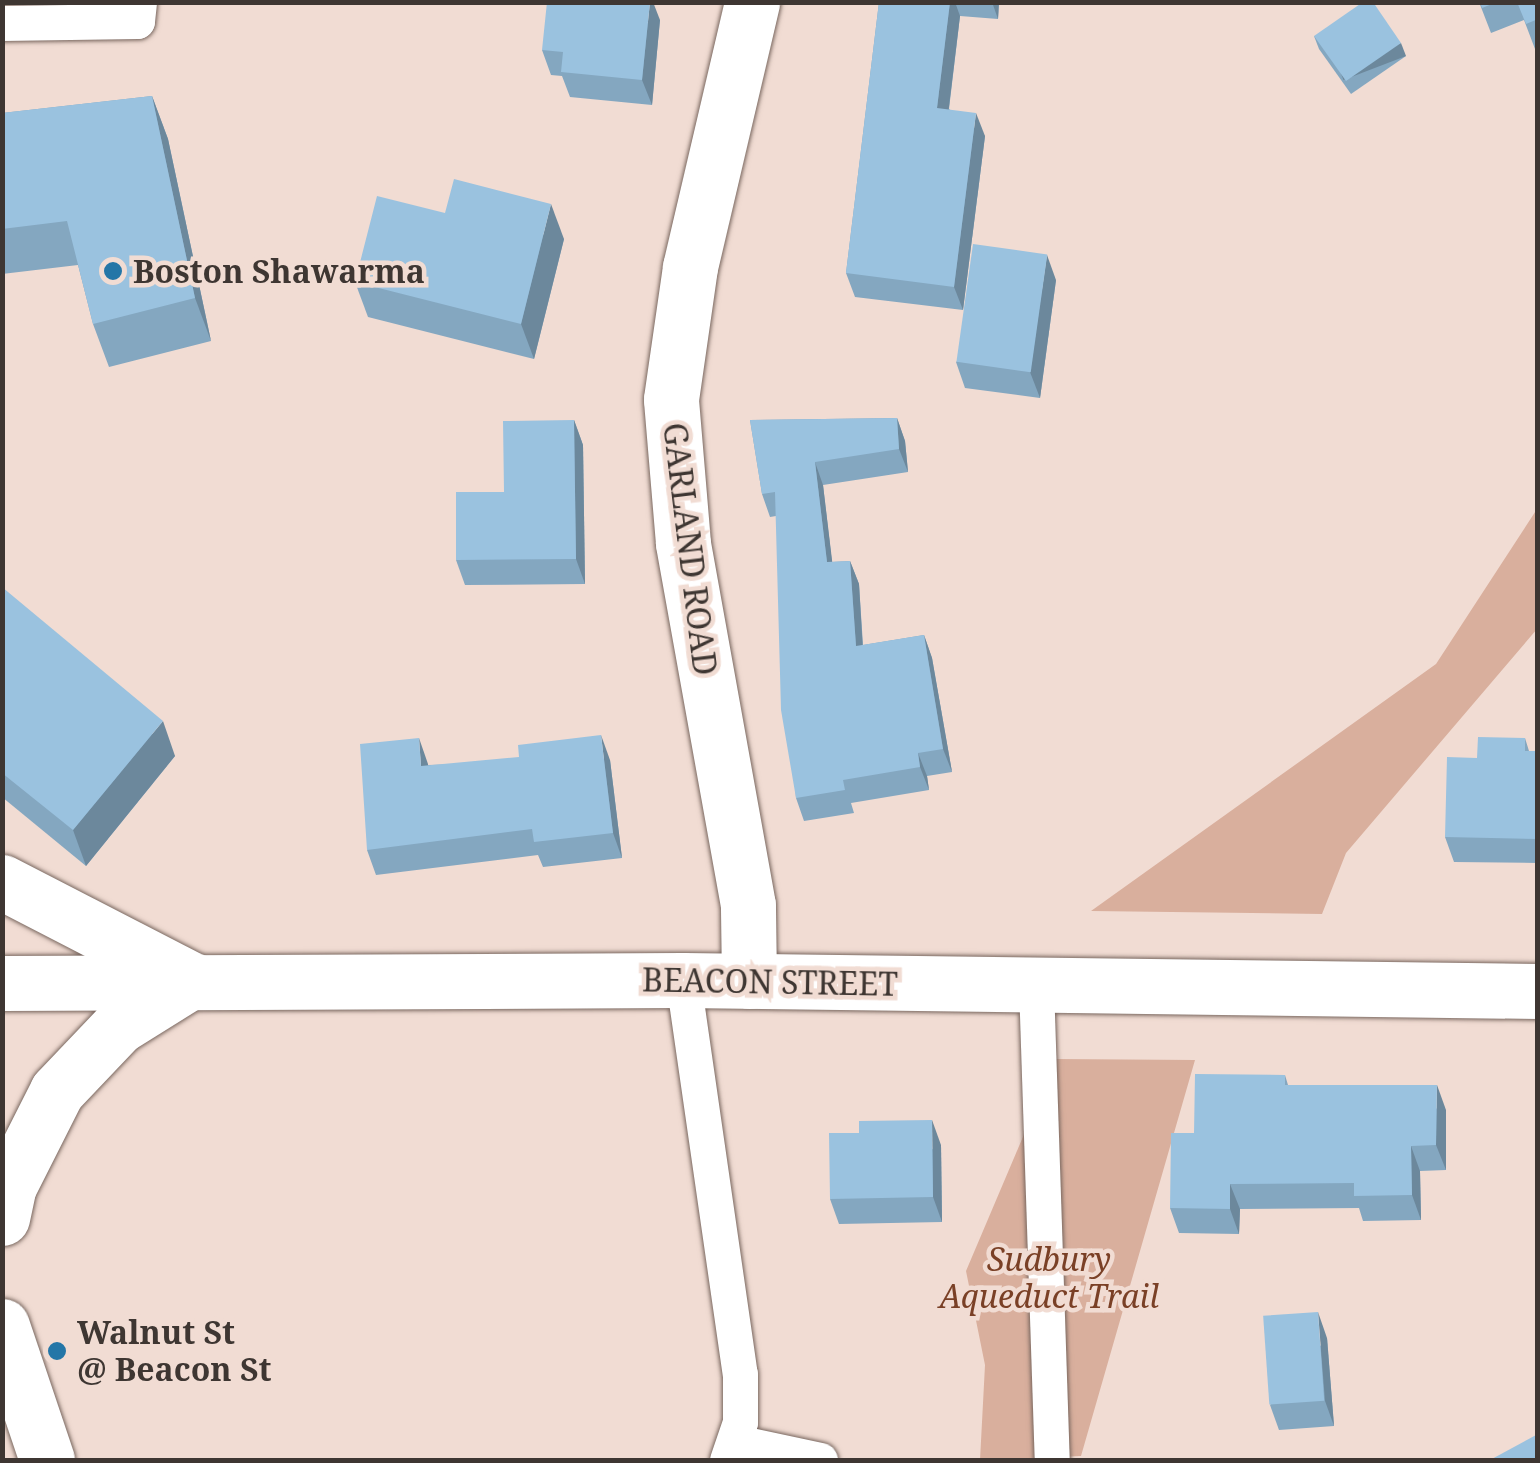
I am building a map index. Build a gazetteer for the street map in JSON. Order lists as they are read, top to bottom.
{
  "streets": {
    "main road": ["GARLAND ROAD", "BEACON STREET"]
  },
  "crossings": [
    ["GARLAND ROAD", "BEACON STREET"]
  ],
  "parks": ["Sudbury Aqueduct Trail"],
  "places": ["Boston Shawarma", "Walnut St @ Beacon St"]
}
